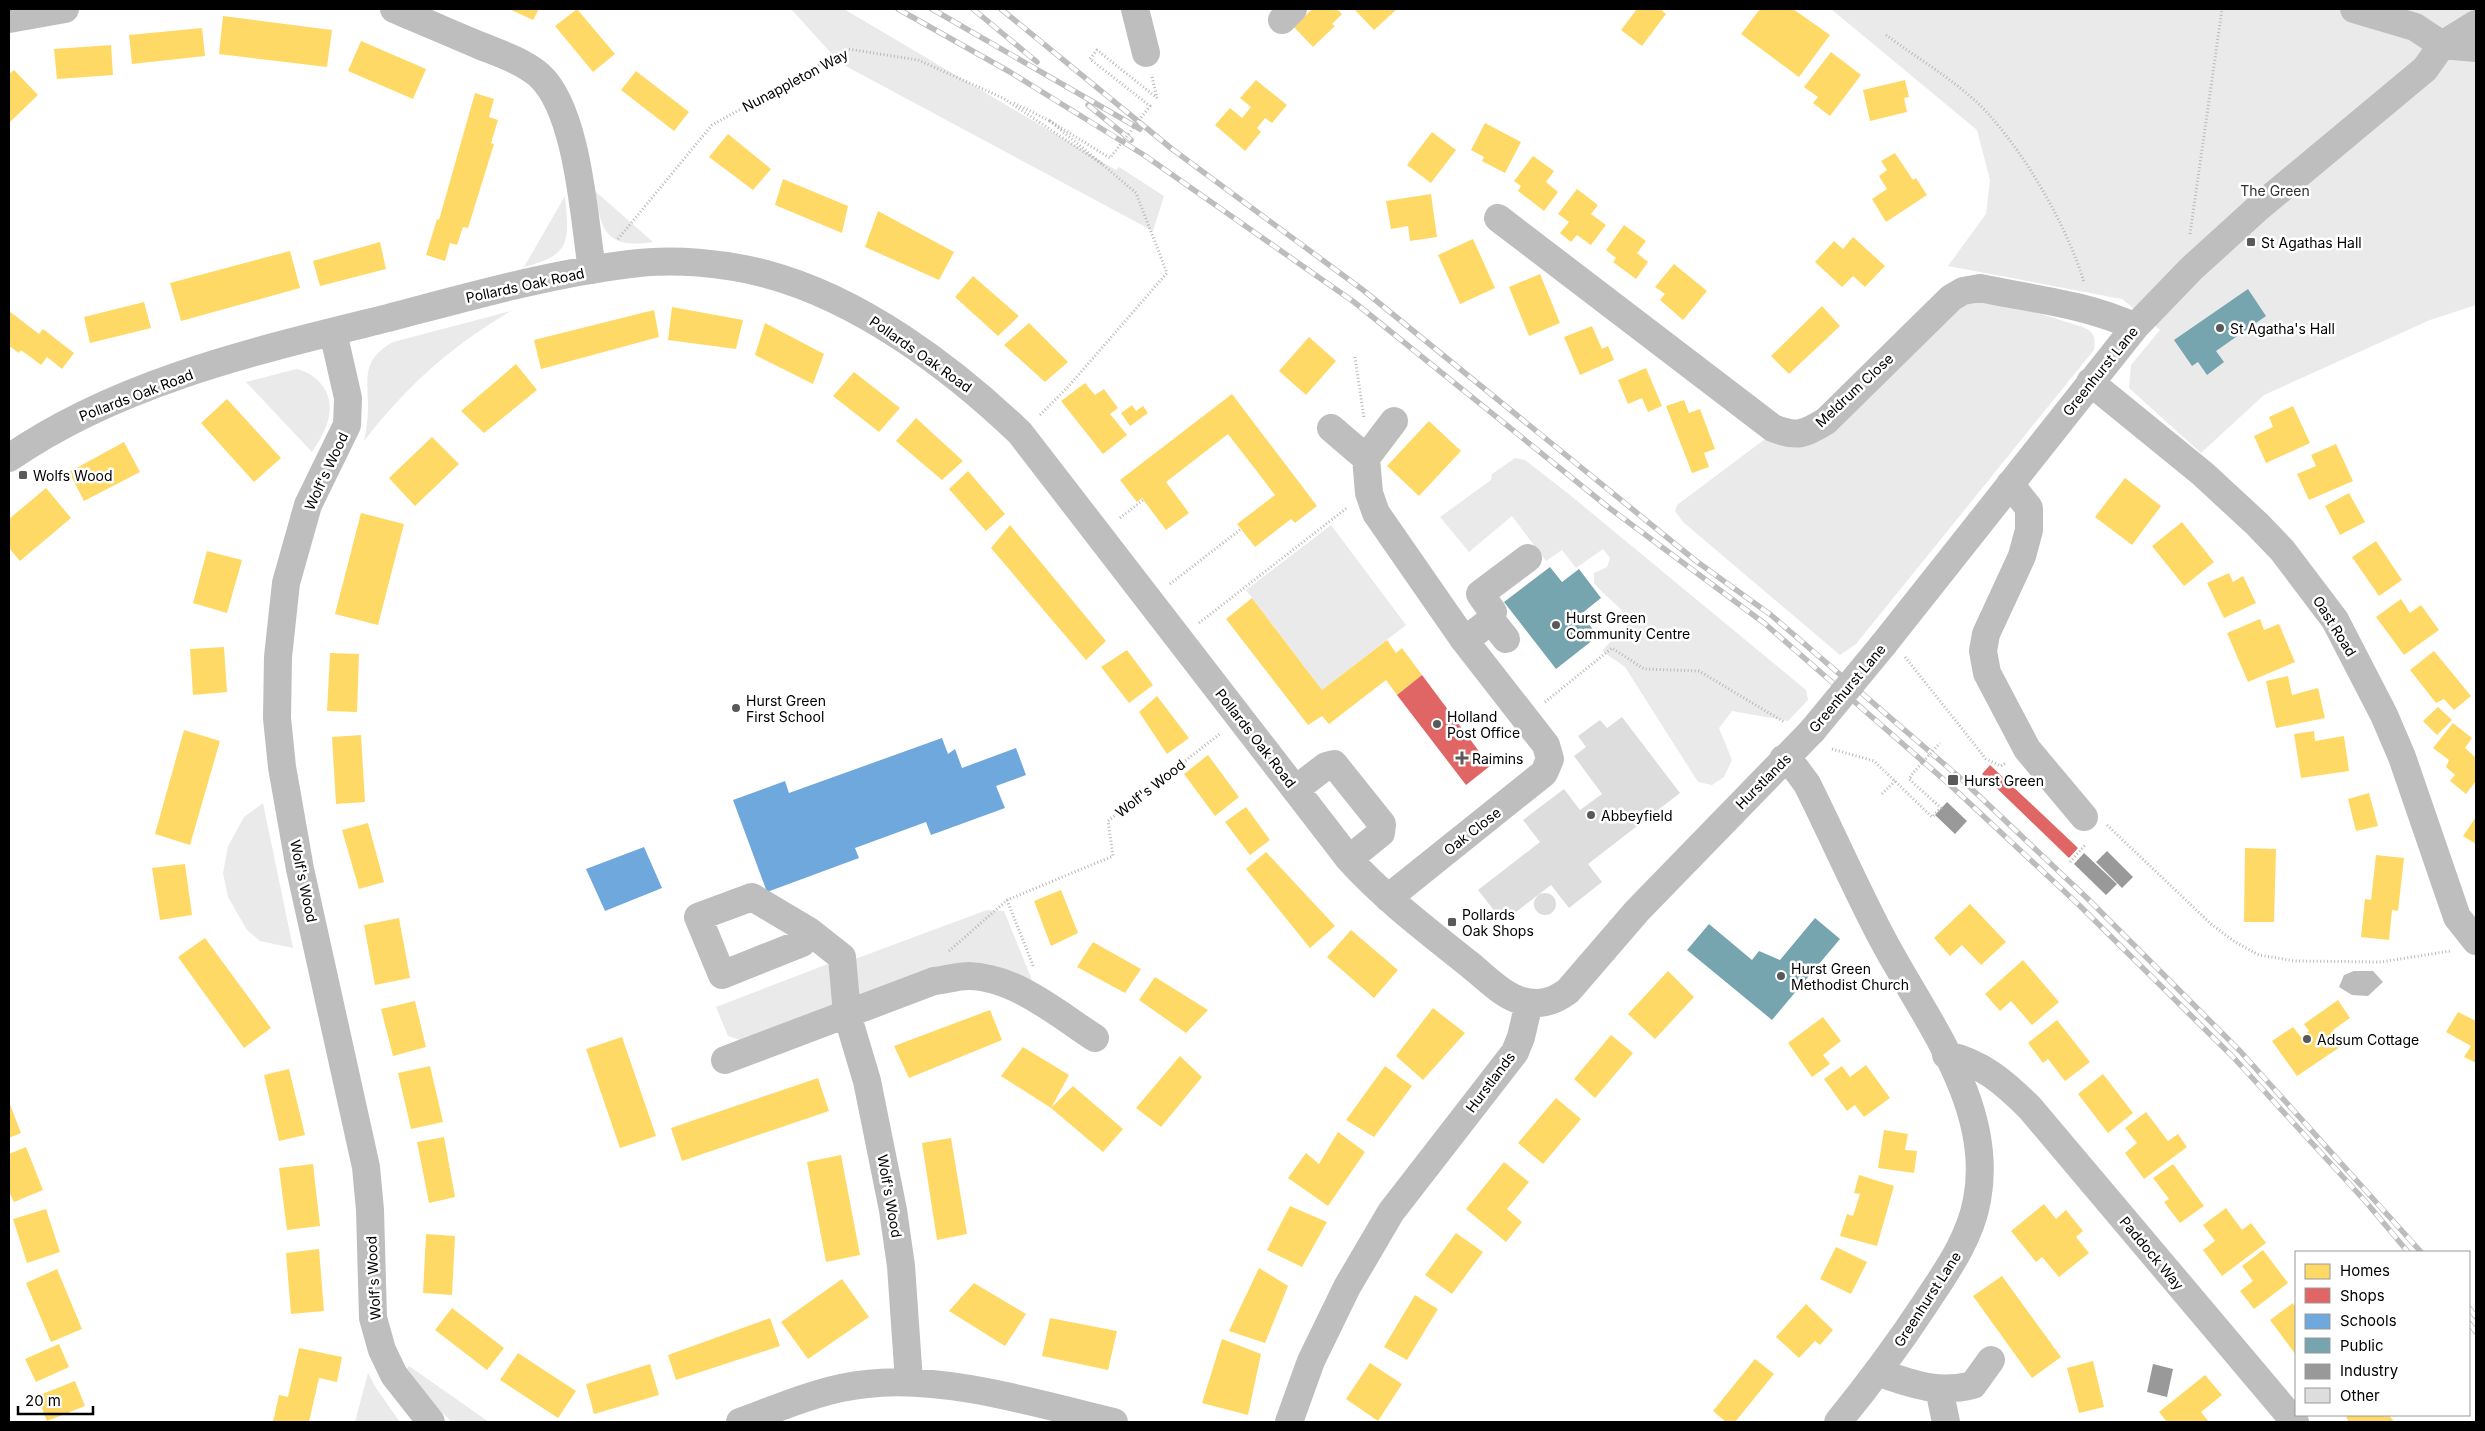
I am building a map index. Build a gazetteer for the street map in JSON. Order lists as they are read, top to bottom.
{
  "streets": {
    "street": [
      "Pollards Oak Road",
      "Greenhurst Lane",
      "Meldrum Close",
      "Wolf's Wood",
      "Oast Road",
      "Hurstlands",
      "Oak Close",
      "Paddock Way"
    ],
    "path": ["Nunappleton Way"]
  },
  "crossings": [
    ["Nunappleton Way", "Pollards Oak Road"],
    ["Pollards Oak Road", "Wolf's Wood"],
    ["Pollards Oak Road", "Hurstlands"],
    ["Pollards Oak Road", "Oak Close"],
    ["Greenhurst Lane", "Meldrum Close"],
    ["Greenhurst Lane", "Oast Road"],
    ["Greenhurst Lane", "Hurstlands"],
    ["Greenhurst Lane", "Paddock Way"]
  ],
  "parks": ["The Green"],
  "places": {
    "transit": [
      "St Agathas Hall",
      "Wolfs Wood",
      "Hurst Green",
      "Pollards Oak Shops"
    ],
    "other": [
      "St Agatha's Hall",
      "Hurst Green Community Centre",
      "Hurst Green First School",
      "Holland Post Office",
      "Abbeyfield",
      "Hurst Green Methodist Church",
      "Adsum Cottage"
    ],
    "health": ["Raimins"]
  },
  "legend": [
    "Homes",
    "Shops",
    "Schools",
    "Public",
    "Industry",
    "Other"
  ],
  "scale_bar": "20 m"
}
